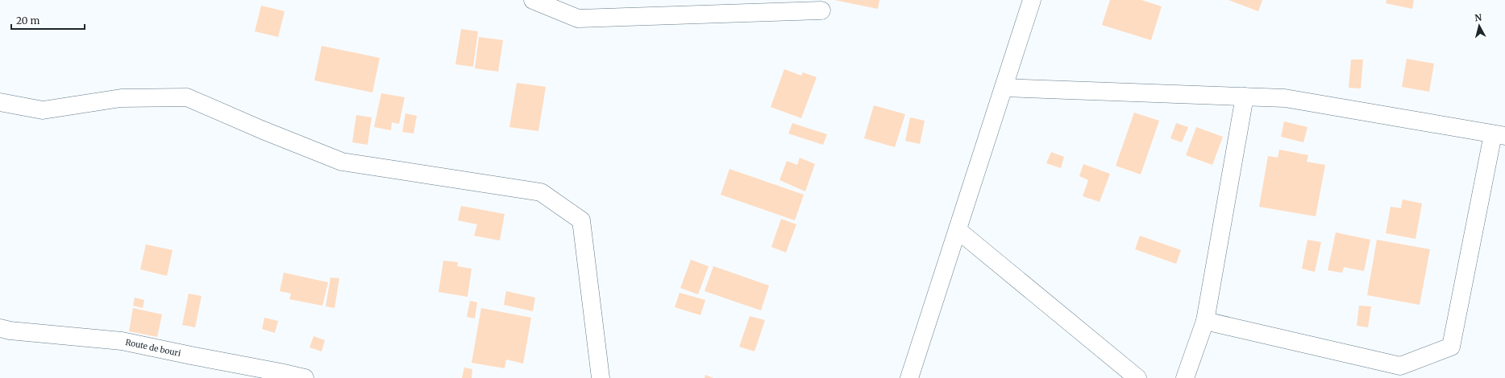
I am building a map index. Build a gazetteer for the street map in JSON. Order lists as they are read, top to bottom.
{
  "streets": {
    "street": ["Route de bouri"]
  },
  "scale_bar": "20 m",
  "north": "top"
}
